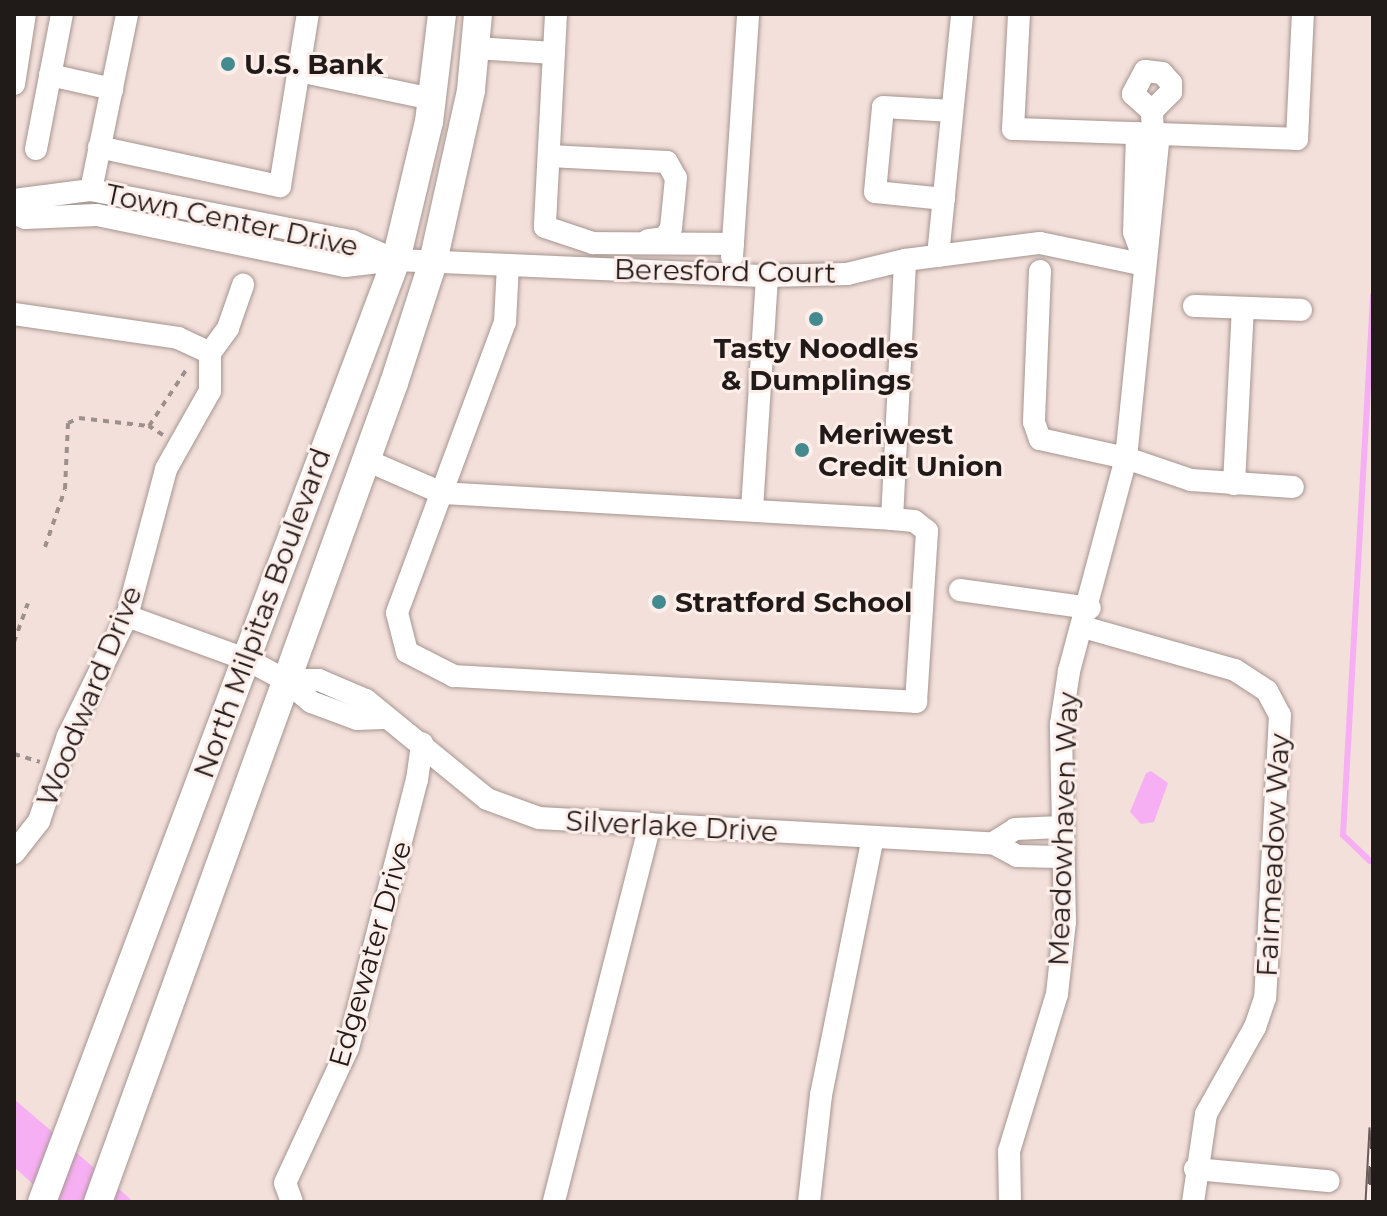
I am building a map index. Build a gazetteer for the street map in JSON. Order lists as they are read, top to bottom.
{
  "streets": {
    "main road": ["North Milpitas Boulevard"],
    "street": [
      "Town Center Drive",
      "Beresford Court",
      "Woodward Drive",
      "Silverlake Drive",
      "Meadowhaven Way",
      "Fairmeadow Way",
      "Edgewater Drive"
    ]
  },
  "crossings": [
    ["Town Center Drive", "Beresford Court"],
    ["Town Center Drive", "North Milpitas Boulevard"],
    ["Beresford Court", "North Milpitas Boulevard"],
    ["Beresford Court", "Meadowhaven Way"],
    ["North Milpitas Boulevard", "Silverlake Drive"],
    ["Woodward Drive", "Silverlake Drive"],
    ["Silverlake Drive", "Meadowhaven Way"],
    ["Silverlake Drive", "Edgewater Drive"],
    ["Meadowhaven Way", "Fairmeadow Way"]
  ],
  "places": [
    "U.S. Bank",
    "Tasty Noodles & Dumplings",
    "Meriwest Credit Union",
    "Stratford School"
  ]
}
